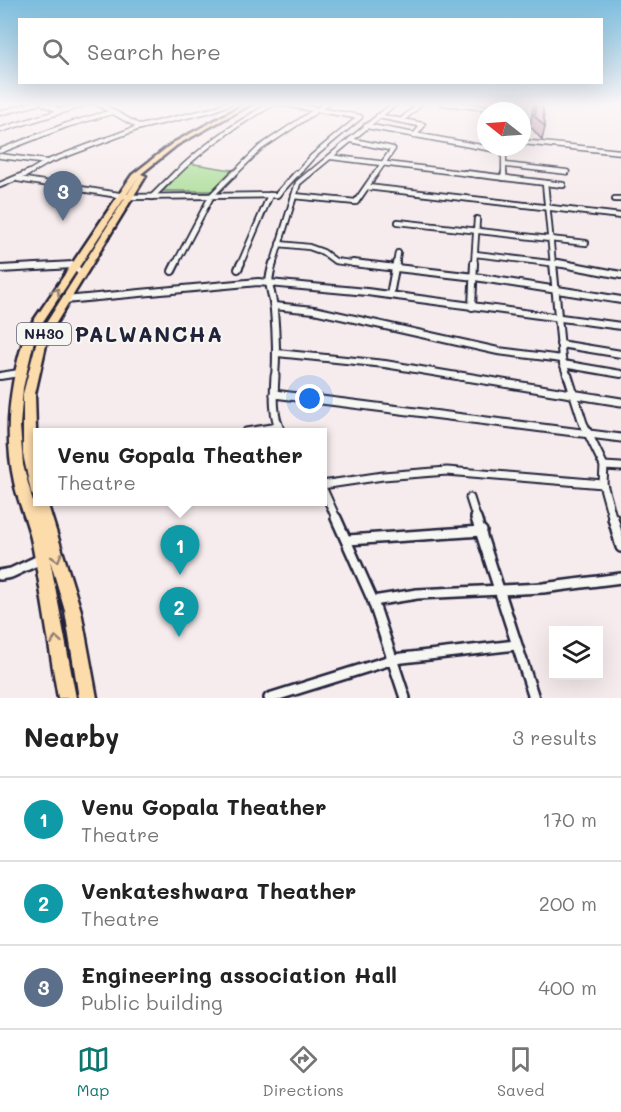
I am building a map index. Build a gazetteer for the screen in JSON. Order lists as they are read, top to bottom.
{
  "streets": {
    "highway": ["NH30"]
  },
  "districts": ["PALWANCHA"],
  "north": "left",
  "page": {
    "search": "Search here",
    "pins": ["3", "1", "2"],
    "popup": ["Venu Gopala Theather", "Theatre"],
    "heading": ["Nearby", "3 results"],
    "list": [
      {
        "mark": "1",
        "name": "Venu Gopala Theather",
        "note": "Theatre",
        "value": "170 m"
      },
      {
        "mark": "2",
        "name": "Venkateshwara Theather",
        "note": "Theatre",
        "value": "200 m"
      },
      {
        "mark": "3",
        "name": "Engineering association Hall",
        "note": "Public building",
        "value": "400 m"
      }
    ],
    "nav": ["Map", "Directions", "Saved"]
  }
}
